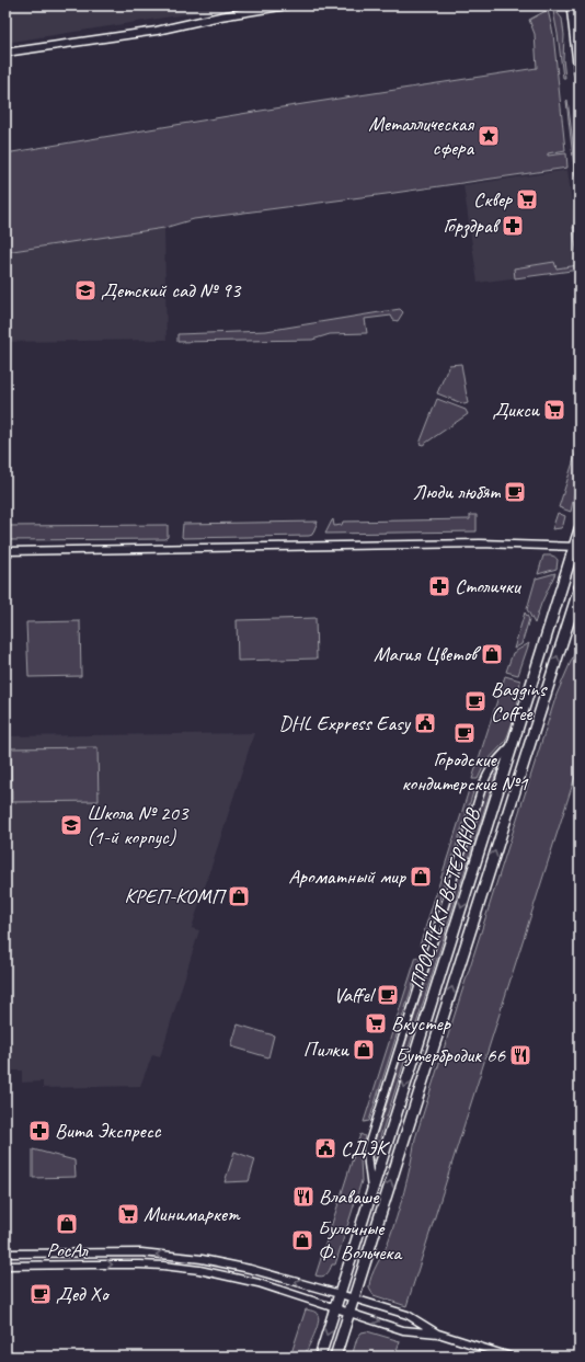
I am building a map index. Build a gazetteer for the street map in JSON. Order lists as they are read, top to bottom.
{
  "streets": {
    "main road": ["ПРОСПЕКТ ВЕТЕРАНОВ"]
  },
  "places": {
    "place": ["Металлическая сфера"],
    "supermarket": [
      "Сквер",
      "Дикси",
      "Вкустер",
      "Минимаркет"
    ],
    "pharmacy": ["Горздрав", "Столички", "Вита Экспресс"],
    "school or university": ["Детский сад № 93", "Школа № 203 (1-й корпус)"],
    "cafe": [
      "Люди любят",
      "Baggins Coffee",
      "Городские кондитерские №1",
      "Vaffel",
      "Дед Хо"
    ],
    "shop": [
      "Магия Цветов",
      "Ароматный мир",
      "КРЕП-КОМП",
      "Пилки",
      "РосАл",
      "Булочные Ф. Вольчека"
    ],
    "public building": ["DHL Express Easy", "СДЭК"],
    "restaurant": ["Бутербродик 66", "Влаваше"]
  }
}
